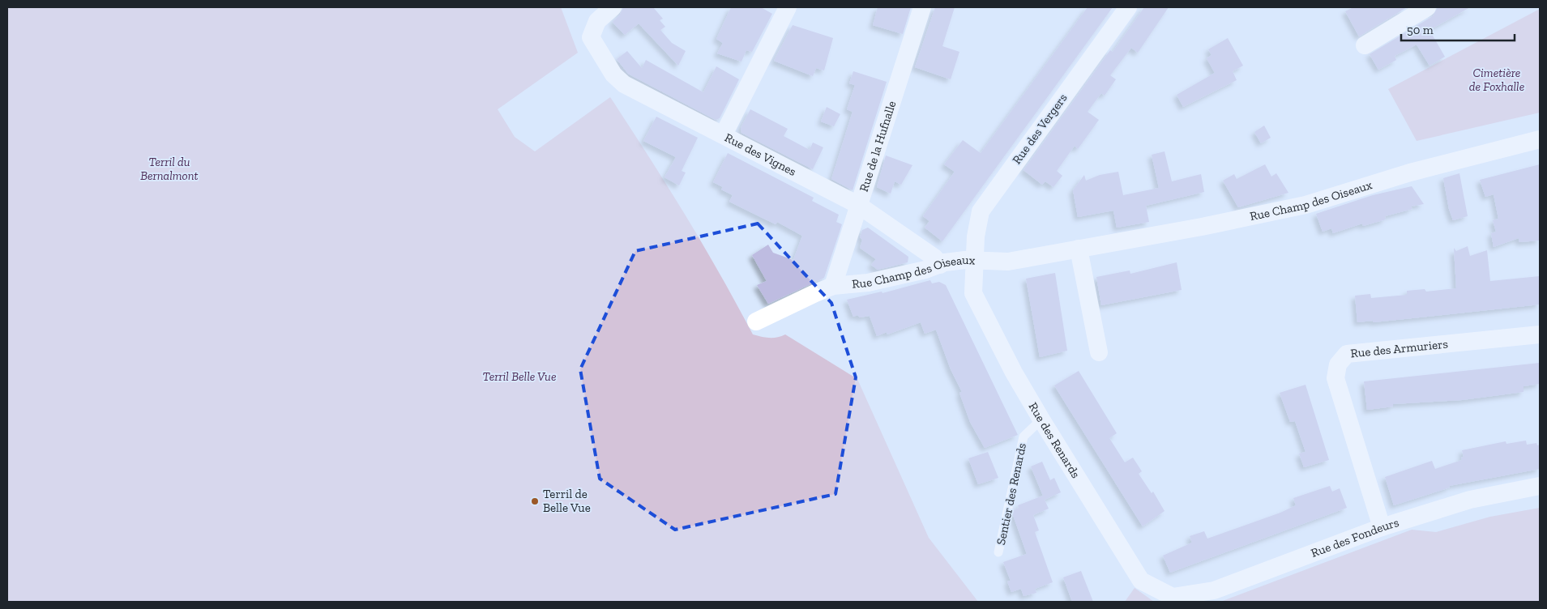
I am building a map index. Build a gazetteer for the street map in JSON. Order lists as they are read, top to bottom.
{
  "streets": {
    "street": [
      "Rue des Vergers",
      "Rue de la Hufnalle",
      "Rue des Vignes",
      "Rue Champ des Oiseaux",
      "Rue des Armuriers",
      "Rue des Renards",
      "Rue des Fondeurs"
    ],
    "lane": ["Sentier des Renards"]
  },
  "crossings": [
    ["Rue des Vergers", "Rue Champ des Oiseaux"],
    ["Rue des Vergers", "Rue des Renards"],
    ["Rue de la Hufnalle", "Rue des Vignes"],
    ["Rue de la Hufnalle", "Rue Champ des Oiseaux"],
    ["Rue des Vignes", "Rue Champ des Oiseaux"],
    ["Rue Champ des Oiseaux", "Rue des Renards"],
    ["Rue des Armuriers", "Rue des Fondeurs"],
    ["Rue des Renards", "Sentier des Renards"],
    ["Rue des Renards", "Rue des Fondeurs"]
  ],
  "parks": ["Cimetière de Foxhalle", "Terril du Bernalmont", "Terril Belle Vue"],
  "places": ["Terril de Belle Vue"],
  "scale_bar": "50 m"
}
